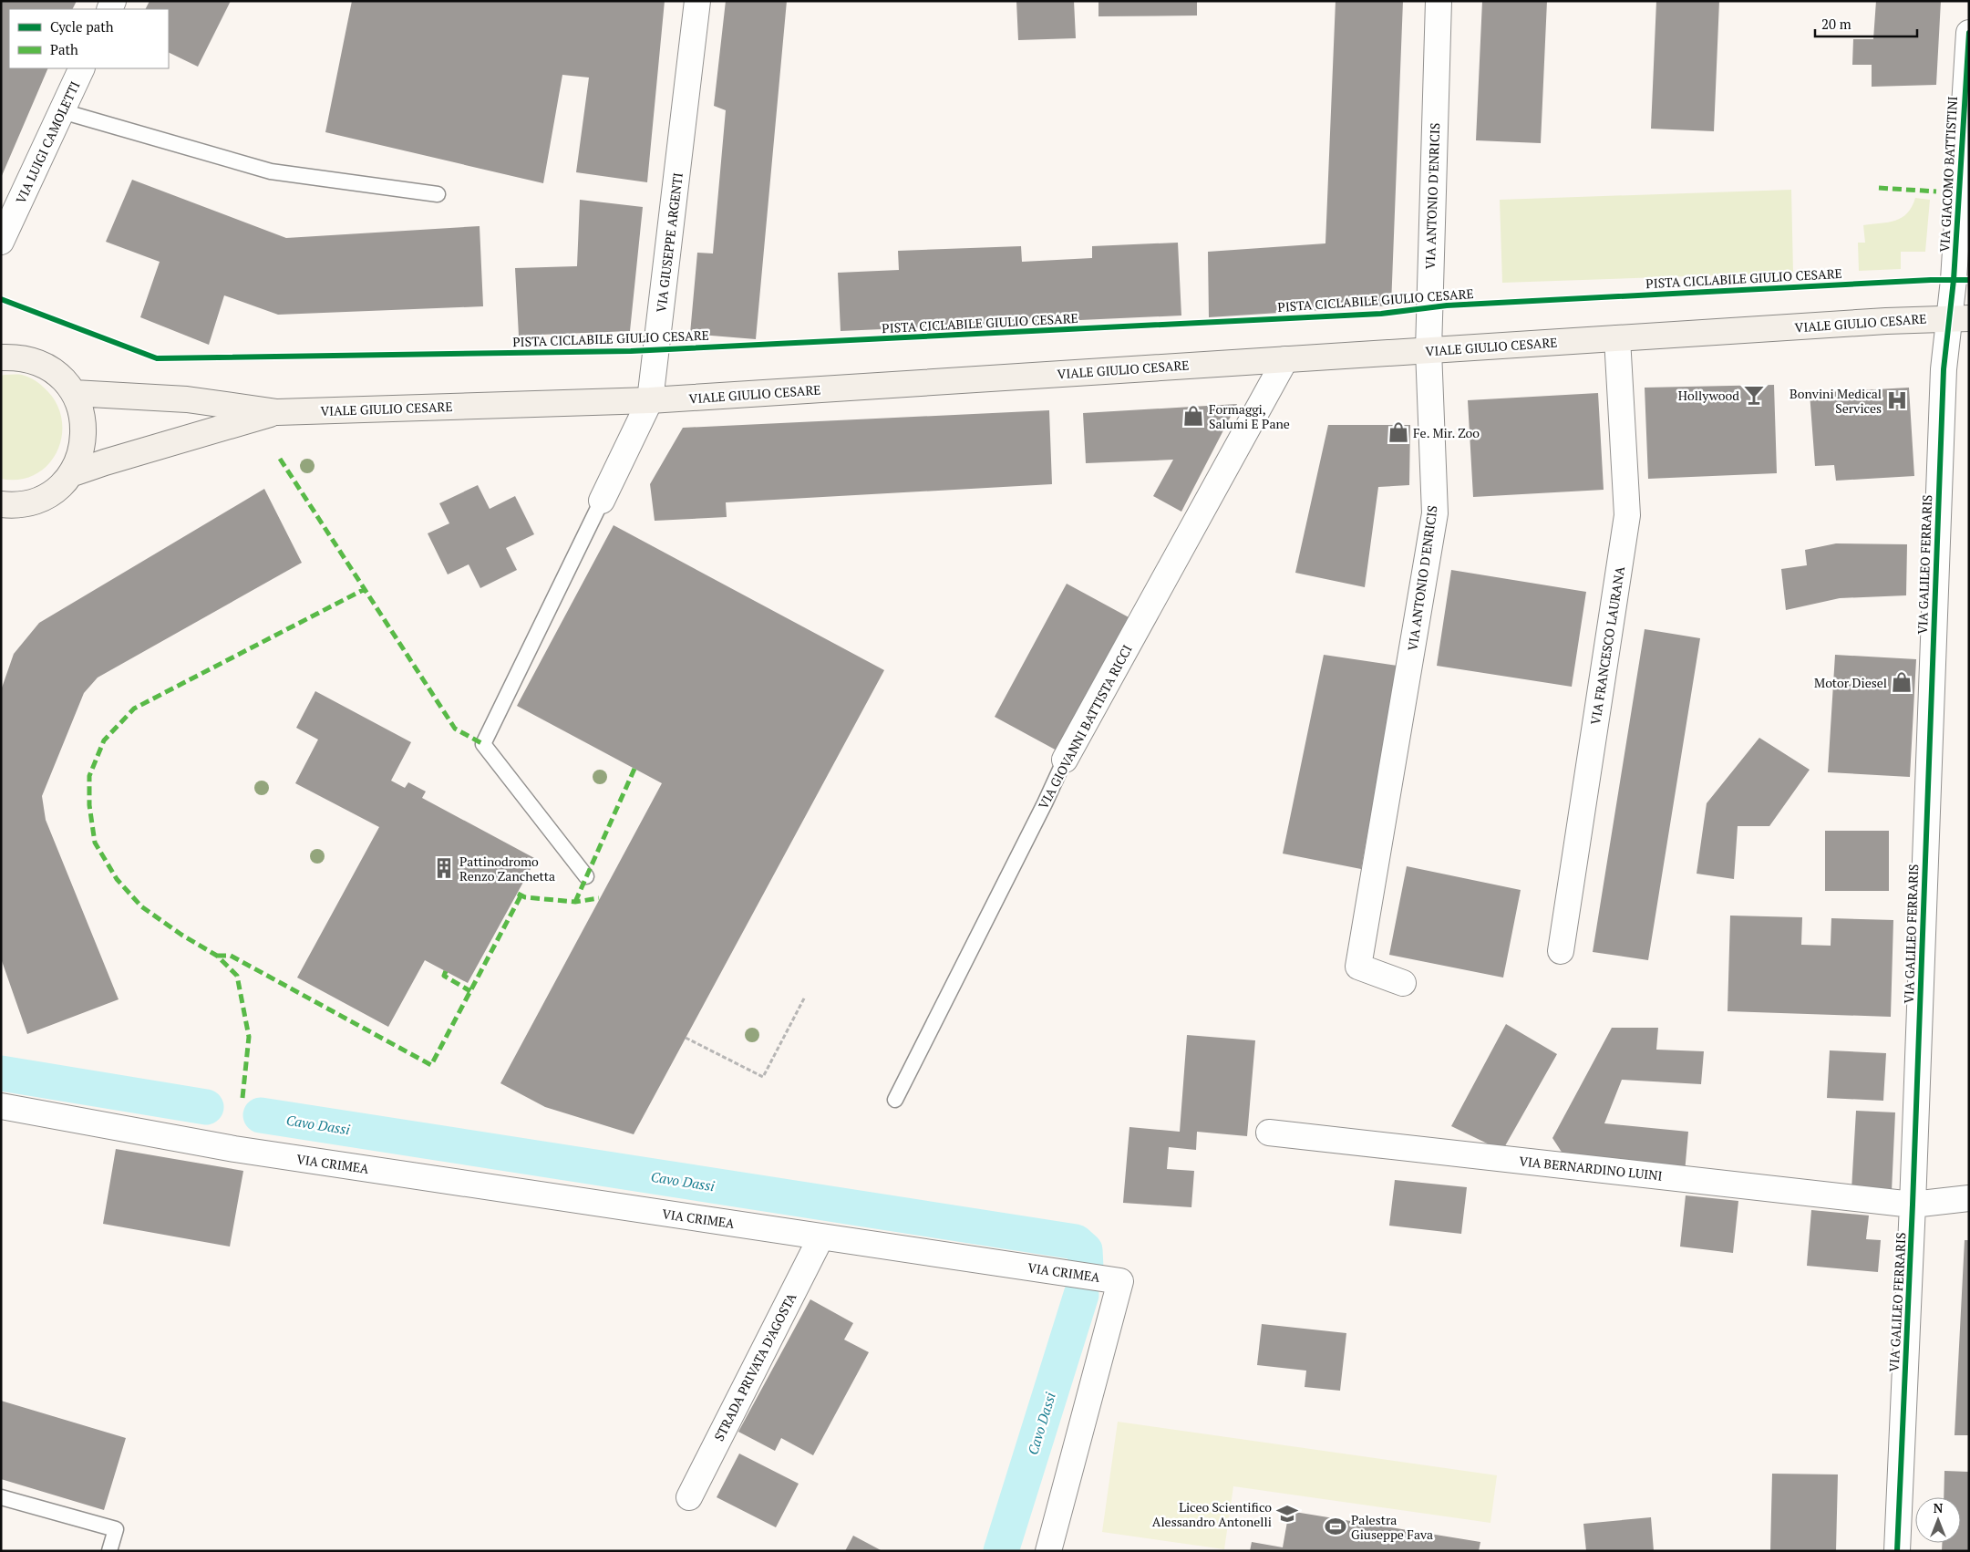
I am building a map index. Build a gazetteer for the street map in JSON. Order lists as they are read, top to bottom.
{
  "streets": {
    "main road": ["VIALE GIULIO CESARE"],
    "street": [
      "VIA LUIGI CAMOLETTI",
      "VIA GIACOMO BATTISTINI",
      "VIA ANTONIO D'ENRICIS",
      "VIA GIUSEPPE ARGENTI",
      "VIA GALILEO FERRARIS",
      "VIA FRANCESCO LAURANA",
      "VIA GIOVANNI BATTISTA RICCI",
      "VIA CRIMEA",
      "VIA BERNARDINO LUINI",
      "STRADA PRIVATA D'AGOSTA"
    ],
    "cycle path": ["PISTA CICLABILE GIULIO CESARE"]
  },
  "crossings": [
    ["VIA GIACOMO BATTISTINI", "VIALE GIULIO CESARE"],
    ["VIA GIACOMO BATTISTINI", "VIA GALILEO FERRARIS"],
    ["VIA ANTONIO D'ENRICIS", "VIALE GIULIO CESARE"],
    ["VIA GIUSEPPE ARGENTI", "VIALE GIULIO CESARE"],
    ["VIALE GIULIO CESARE", "VIA GALILEO FERRARIS"],
    ["VIALE GIULIO CESARE", "VIA FRANCESCO LAURANA"],
    ["VIALE GIULIO CESARE", "VIA GIOVANNI BATTISTA RICCI"],
    ["VIA GALILEO FERRARIS", "VIA BERNARDINO LUINI"],
    ["VIA CRIMEA", "STRADA PRIVATA D'AGOSTA"]
  ],
  "water": ["Cavo Dassi"],
  "places": {
    "bar": ["Hollywood"],
    "hospital": ["Bonvini Medical Services"],
    "shop": ["Formaggi, Salumi E Pane", "Fe. Mir. Zoo", "Motor Diesel"],
    "building": ["Pattinodromo Renzo Zanchetta"],
    "school or university": ["Liceo Scientifico Alessandro Antonelli"],
    "sports": ["Palestra Giuseppe Fava"]
  },
  "legend": ["Cycle path", "Path"],
  "scale_bar": "20 m",
  "north": "top"
}
